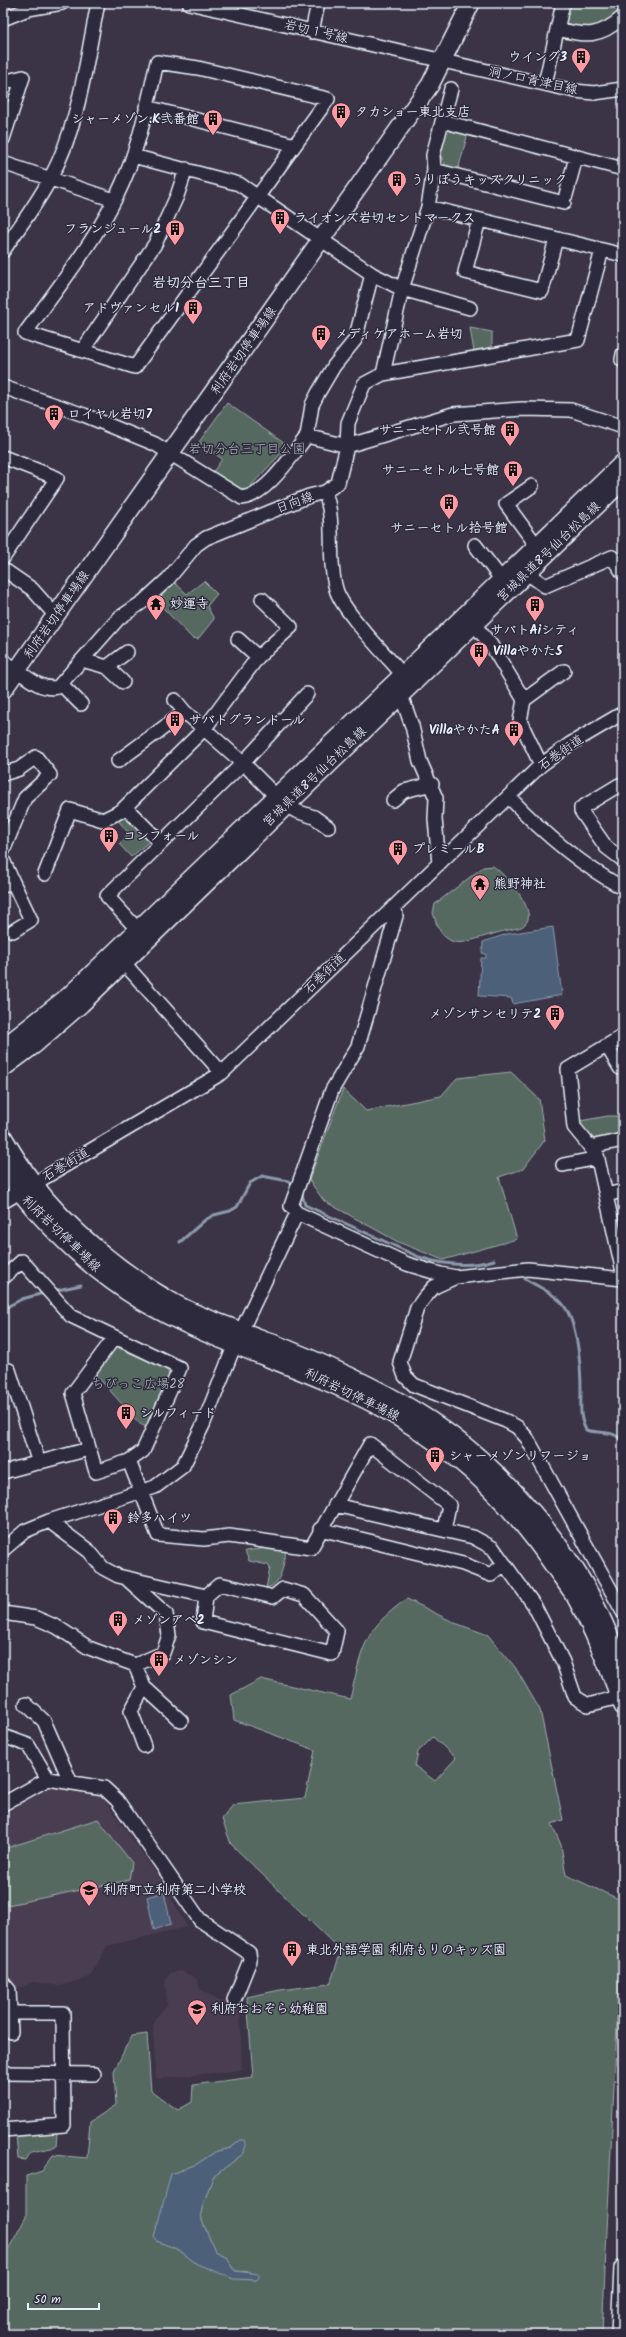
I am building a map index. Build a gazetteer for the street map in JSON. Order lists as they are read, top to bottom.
{
  "streets": {
    "main road": ["利府岩切停車場線", "宮城県道8号仙台松島線"],
    "street": [
      "岩切１号線",
      "洞ノ口青津目線",
      "日向線",
      "石巻街道"
    ]
  },
  "crossings": [
    ["岩切１号線", "洞ノ口青津目線"],
    ["岩切１号線", "利府岩切停車場線"],
    ["洞ノ口青津目線", "利府岩切停車場線"],
    ["利府岩切停車場線", "石巻街道"]
  ],
  "districts": ["岩切分台三丁目"],
  "parks": ["岩切分台三丁目公園", "ちびっこ広場28"],
  "places": {
    "building": [
      "ウイング3",
      "タカショー東北支店",
      "シャーメゾン.K弐番館",
      "うりぼうキッズクリニック",
      "ライオンズ岩切セントマークス",
      "フランジュール2",
      "アドヴァンセル1",
      "メディケアホーム岩切",
      "ロイヤル岩切7",
      "サニーセトル弐号館",
      "サニーセトル七号館",
      "サニーセトル拾号館",
      "サバトAiシティ",
      "Villaやかた5",
      "サバトグランドール",
      "VillaやかたA",
      "コンフォール",
      "プレミールB",
      "メゾンサンセリテ2",
      "シルフィード",
      "シャーメゾンリフージョ",
      "鈴多ハイツ",
      "メゾンアベ2",
      "メゾンシン",
      "東北外語学園 利府もりのキッズ園"
    ],
    "temple": ["妙運寺", "熊野神社"],
    "school or university": ["利府町立利府第二小学校", "利府おおぞら幼稚園"]
  },
  "scale_bar": "50 m"
}
